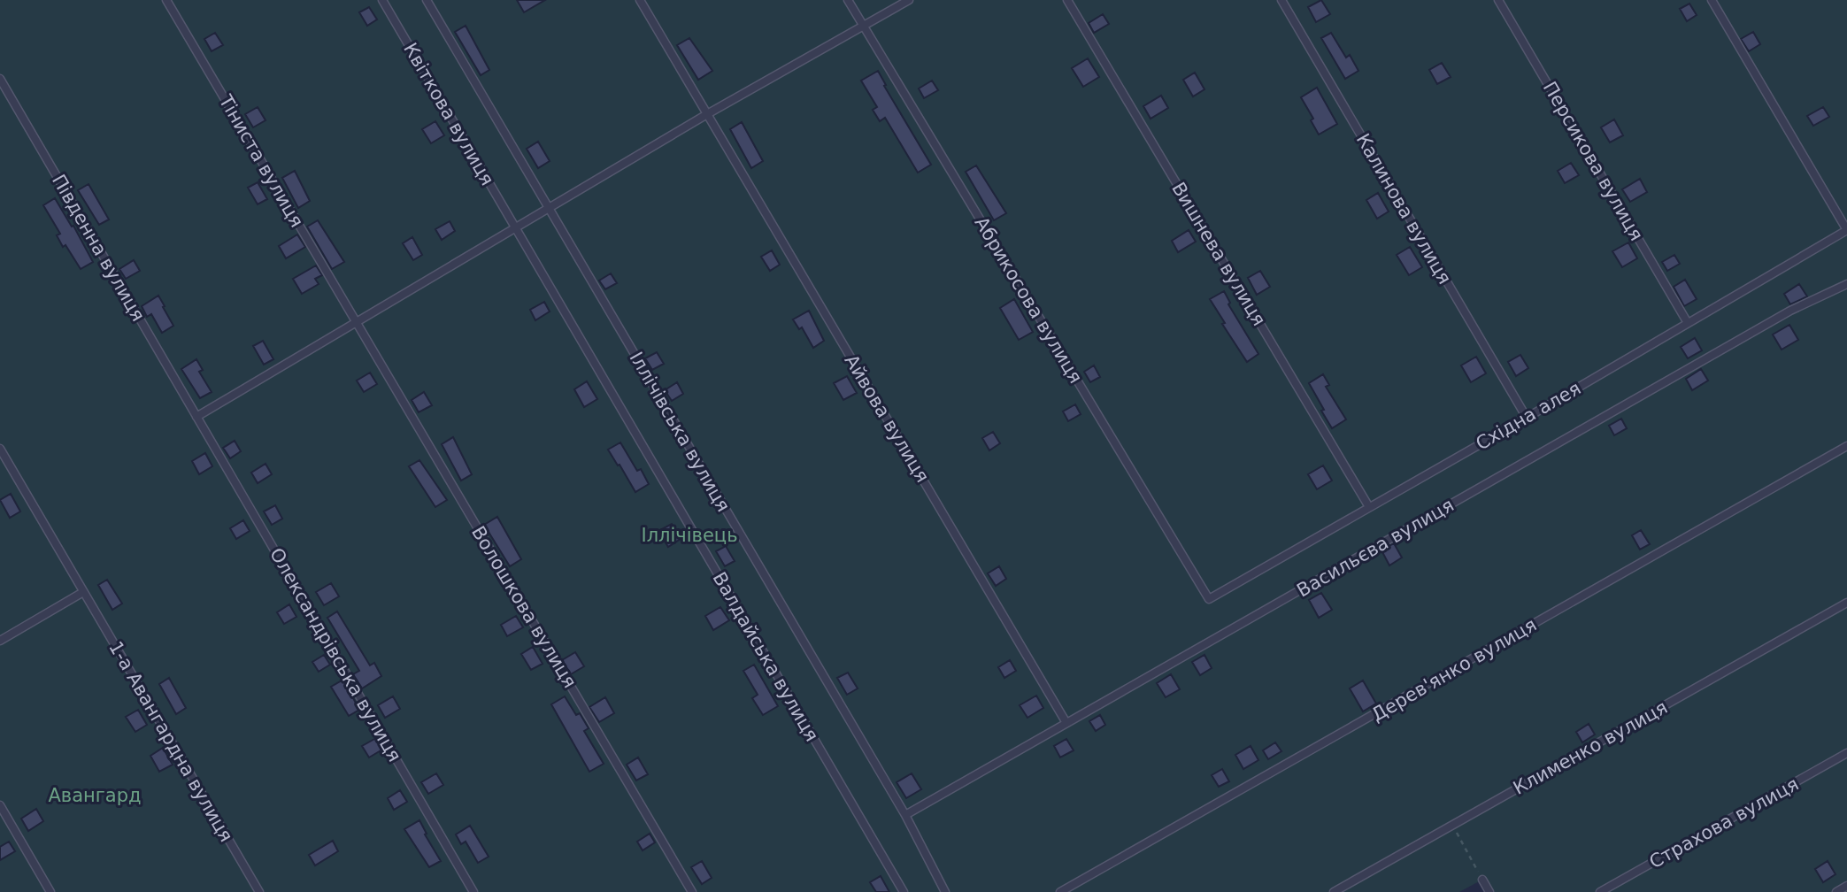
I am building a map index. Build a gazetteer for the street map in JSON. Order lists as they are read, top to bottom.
{
  "streets": {
    "lane": [
      "Квіткова вулиця",
      "Тіниста вулиця",
      "Персикова вулиця",
      "Калинова вулиця",
      "Південна вулиця",
      "Вишнева вулиця",
      "Абрикосова вулиця",
      "Східна алея",
      "Айвова вулиця",
      "Іллічівська вулиця",
      "Васильєва вулиця",
      "Волошкова вулиця",
      "Олександрівська вулиця",
      "Валдайська вулиця",
      "Дерев'янко вулиця",
      "1-а Авангардна вулиця",
      "Клименко вулиця",
      "Страхова вулиця"
    ]
  },
  "crossings": [
    ["Квіткова вулиця", "Валдайська вулиця"],
    ["Тіниста вулиця", "Волошкова вулиця"],
    ["Персикова вулиця", "Східна алея"],
    ["Калинова вулиця", "Східна алея"],
    ["Південна вулиця", "Олександрівська вулиця"],
    ["Вишнева вулиця", "Східна алея"],
    ["Абрикосова вулиця", "Східна алея"],
    ["Айвова вулиця", "Васильєва вулиця"],
    ["Іллічівська вулиця", "Васильєва вулиця"]
  ],
  "parks": ["Іллічівець", "Авангард"]
}
